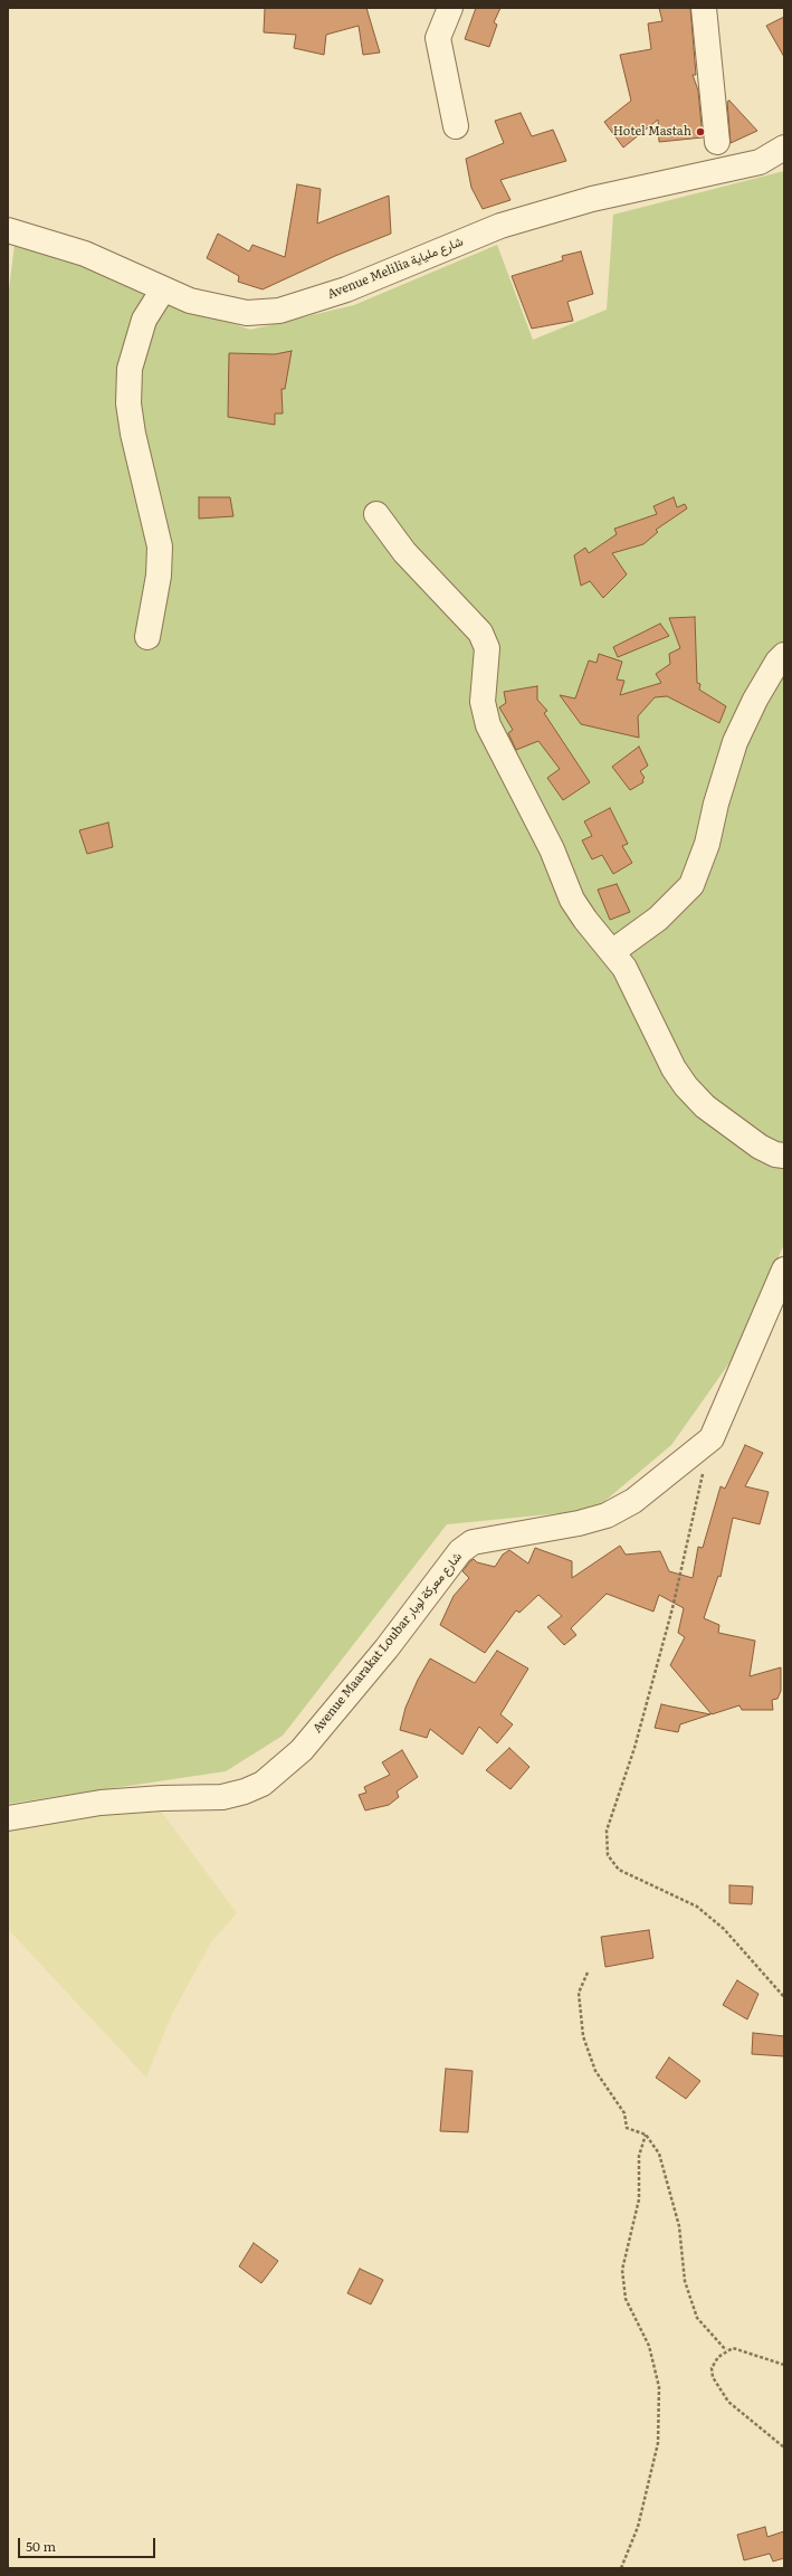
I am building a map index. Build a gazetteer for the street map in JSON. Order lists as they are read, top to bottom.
{
  "streets": {
    "street": ["Avenue Melilia شارع ملياية", "Avenue Maarakat Loubar شارع معركة لوبار"]
  },
  "places": ["Hotel Mastah"],
  "scale_bar": "50 m"
}
